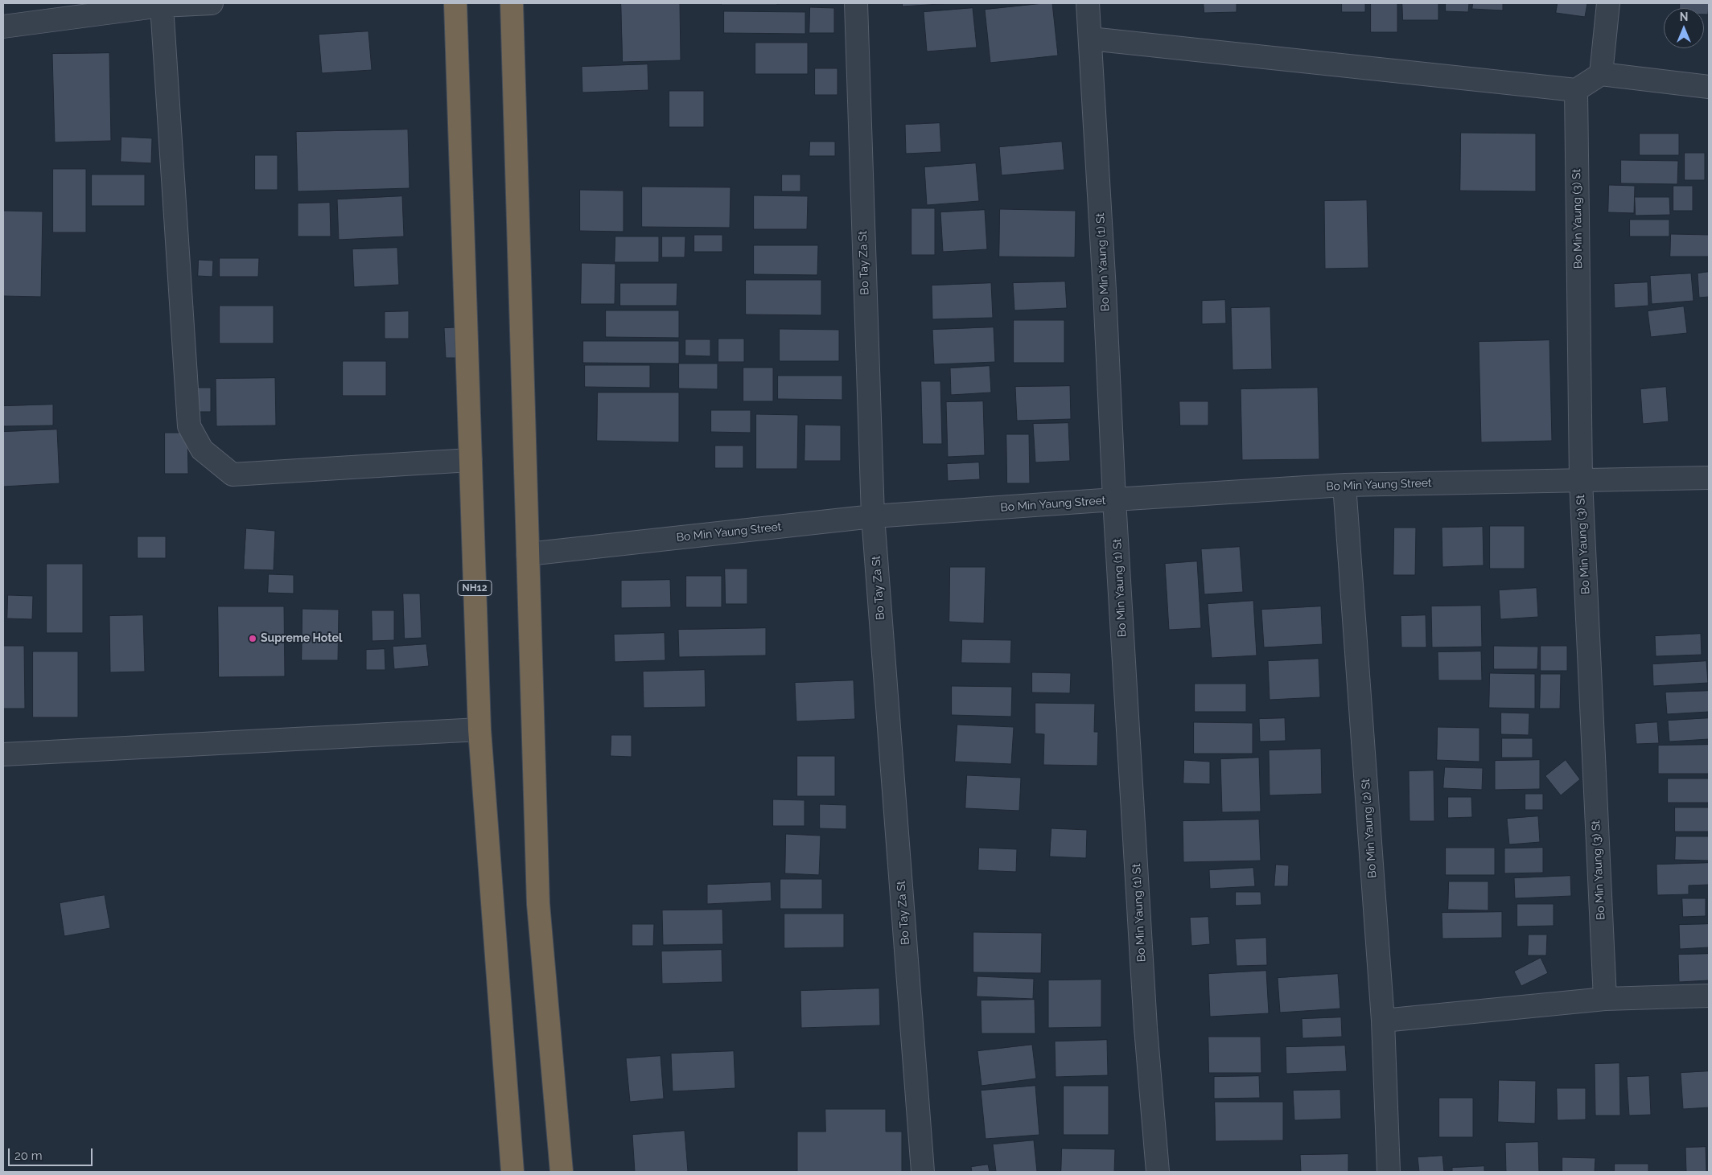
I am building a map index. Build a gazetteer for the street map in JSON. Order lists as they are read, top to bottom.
{
  "streets": {
    "highway": ["NH12"],
    "street": [
      "Bo Min Yaung (3) St",
      "Bo Min Yaung (1) St",
      "Bo Tay Za St",
      "Bo Min Yaung Street",
      "Bo Min Yaung (2) St"
    ]
  },
  "crossings": [
    ["Bo Min Yaung (3) St", "Bo Min Yaung Street"],
    ["Bo Min Yaung (1) St", "Bo Min Yaung Street"],
    ["Bo Tay Za St", "Bo Min Yaung Street"],
    ["Bo Min Yaung Street", "Bo Min Yaung (2) St"]
  ],
  "places": ["Supreme Hotel"],
  "scale_bar": "20 m",
  "north": "top"
}
